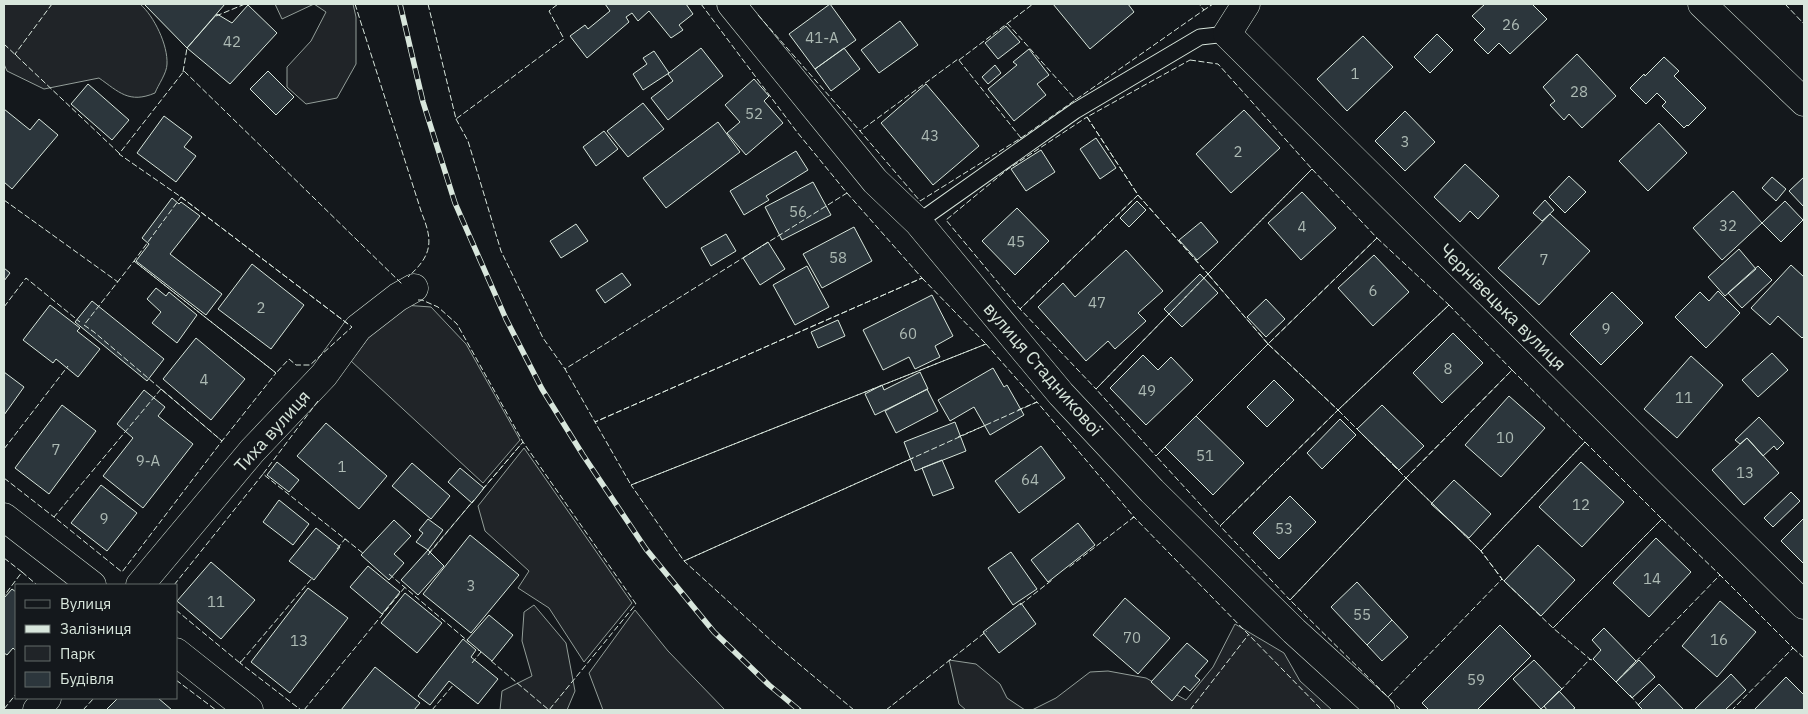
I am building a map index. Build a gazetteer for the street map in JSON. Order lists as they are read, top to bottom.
{
  "streets": {
    "street": ["Чернівецька вулиця", "вулиця Стадникової", "Тиха вулиця"]
  },
  "house_numbers": [
    "26",
    "41-А",
    "42",
    "1",
    "28",
    "52",
    "43",
    "3",
    "2",
    "56",
    "32",
    "4",
    "45",
    "58",
    "7",
    "6",
    "47",
    "2",
    "9",
    "60",
    "8",
    "4",
    "49",
    "11",
    "10",
    "7",
    "51",
    "9-А",
    "1",
    "13",
    "64",
    "12",
    "9",
    "53",
    "14",
    "3",
    "11",
    "55",
    "70",
    "16",
    "13",
    "59"
  ],
  "legend": [
    "Вулиця",
    "Залізниця",
    "Парк",
    "Будівля"
  ]
}
